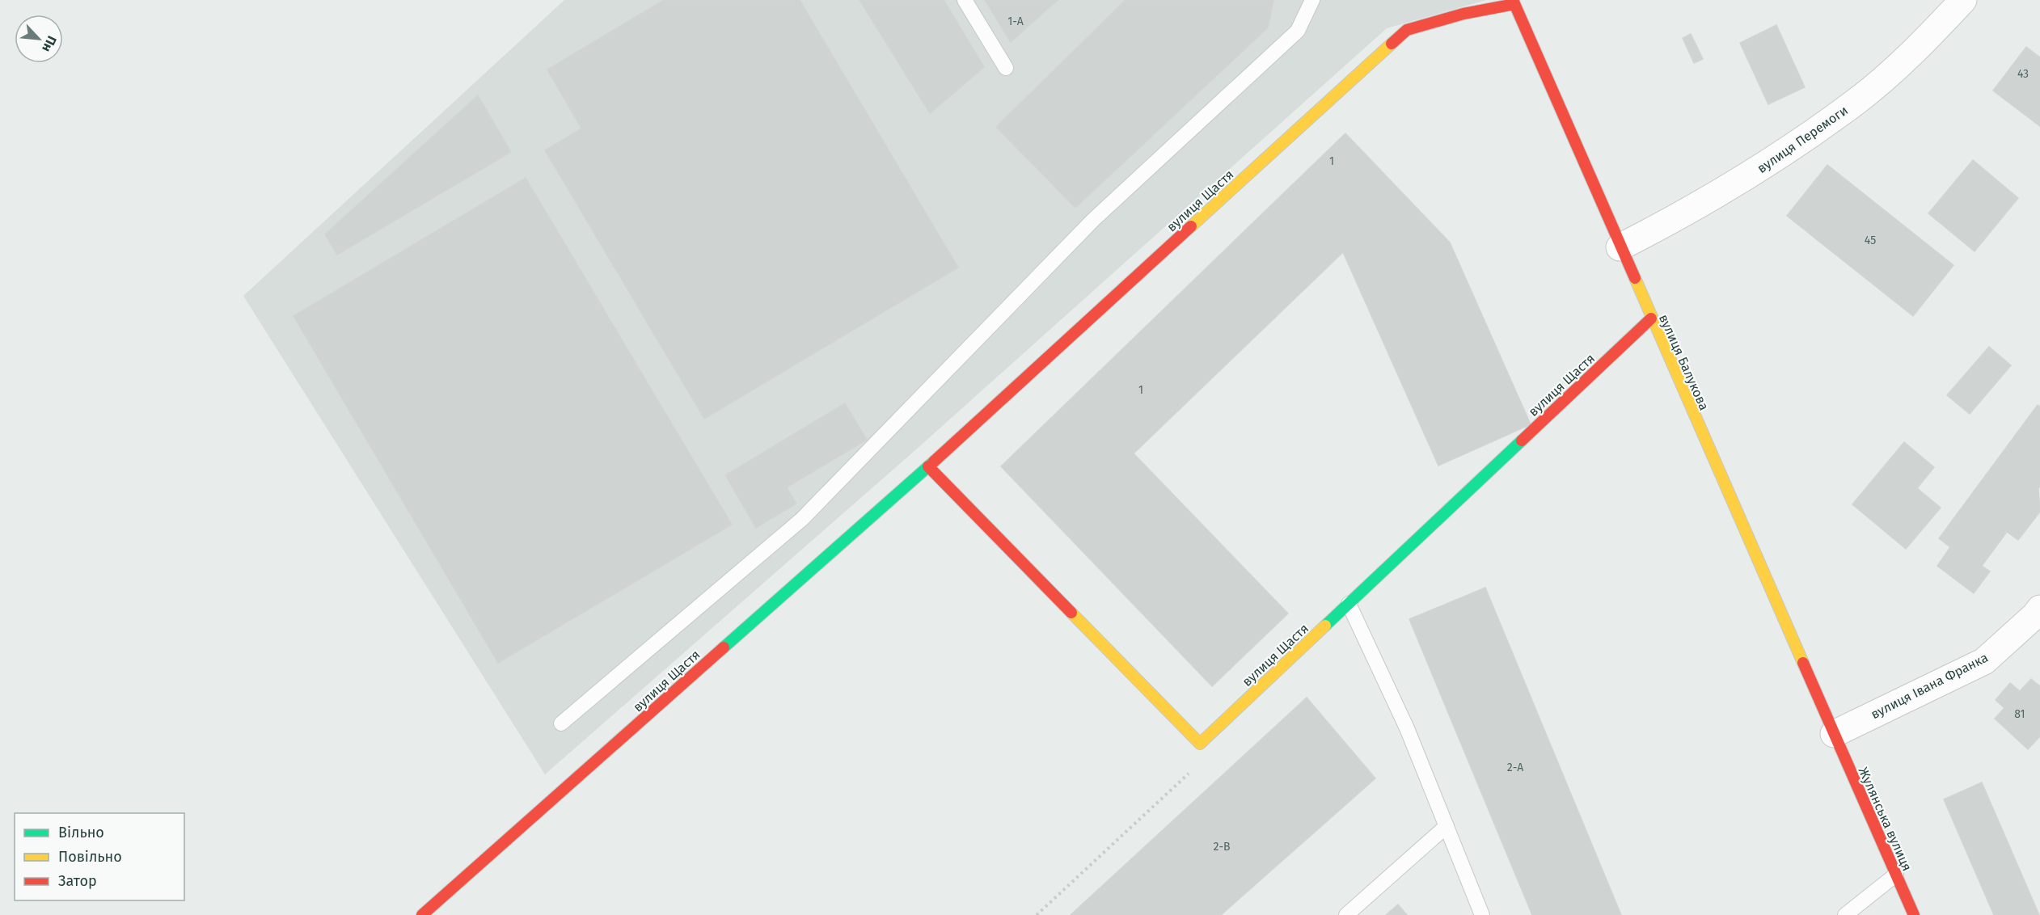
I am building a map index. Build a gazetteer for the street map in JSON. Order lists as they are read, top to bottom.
{
  "streets": {
    "street": [
      "вулиця Перемоги",
      "вулиця Щастя",
      "вулиця Балукова",
      "вулиця Івана Франка",
      "Жулянська вулиця"
    ]
  },
  "crossings": [
    ["вулиця Перемоги", "вулиця Балукова"],
    ["вулиця Щастя", "вулиця Балукова"],
    ["вулиця Балукова", "вулиця Івана Франка"],
    ["вулиця Балукова", "Жулянська вулиця"],
    ["вулиця Івана Франка", "Жулянська вулиця"]
  ],
  "house_numbers": [
    "1-А",
    "43",
    "1",
    "45",
    "1",
    "81",
    "2-А",
    "2-В"
  ],
  "legend": ["Вільно", "Повільно", "Затор"],
  "north": "bottom right"
}
